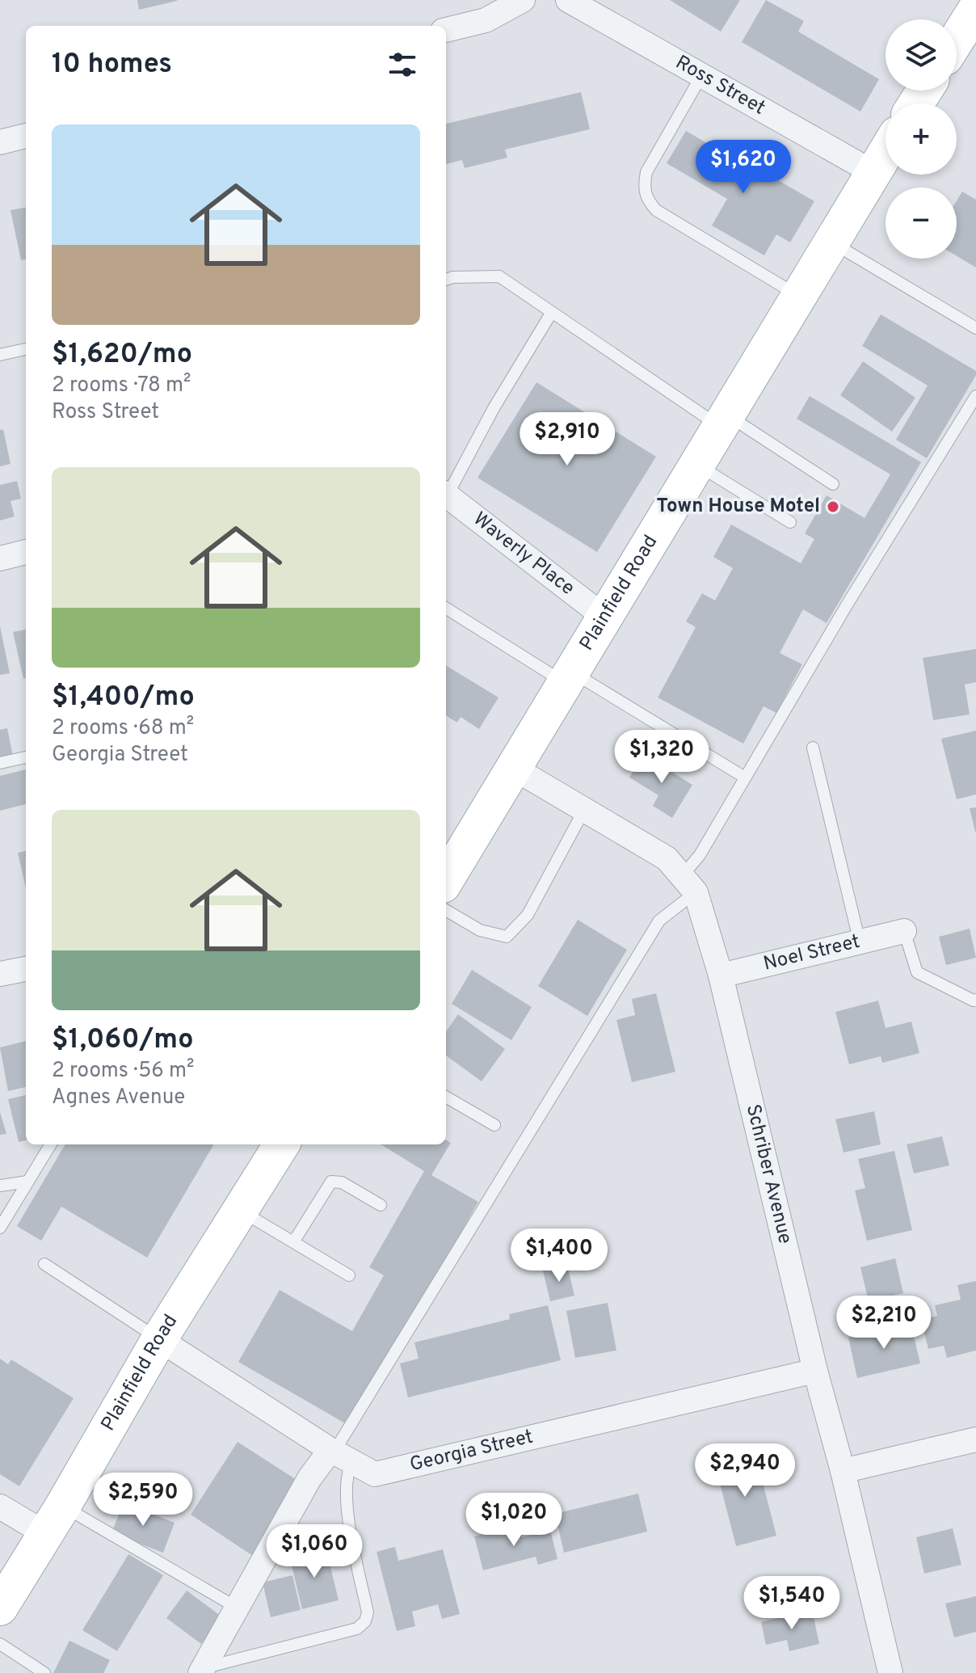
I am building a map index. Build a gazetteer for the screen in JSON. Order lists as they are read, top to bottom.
{
  "streets": {
    "main road": ["Plainfield Road"],
    "street": [
      "Ross Street",
      "Waverly Place",
      "Noel Street",
      "Schriber Avenue",
      "Georgia Street"
    ]
  },
  "crossings": [
    ["Ross Street", "Plainfield Road"],
    ["Waverly Place", "Plainfield Road"],
    ["Plainfield Road", "Schriber Avenue"],
    ["Plainfield Road", "Georgia Street"],
    ["Noel Street", "Schriber Avenue"],
    ["Schriber Avenue", "Georgia Street"]
  ],
  "places": ["Town House Motel"],
  "page": {
    "map_buttons": ["+", "−"],
    "heading": "10 homes",
    "list": [
      {
        "name": "$1,620/mo",
        "note": "2 rooms · 78 m² · Ross Street"
      },
      {
        "name": "$1,400/mo",
        "note": "2 rooms · 68 m² · Georgia Street"
      },
      {
        "name": "$1,060/mo",
        "note": "2 rooms · 56 m² · Agnes Avenue"
      }
    ],
    "price": [
      "$1,620",
      "$2,910",
      "$1,320",
      "$1,400",
      "$2,210",
      "$2,940",
      "$2,590",
      "$1,020",
      "$1,060",
      "$1,540"
    ]
  }
}
